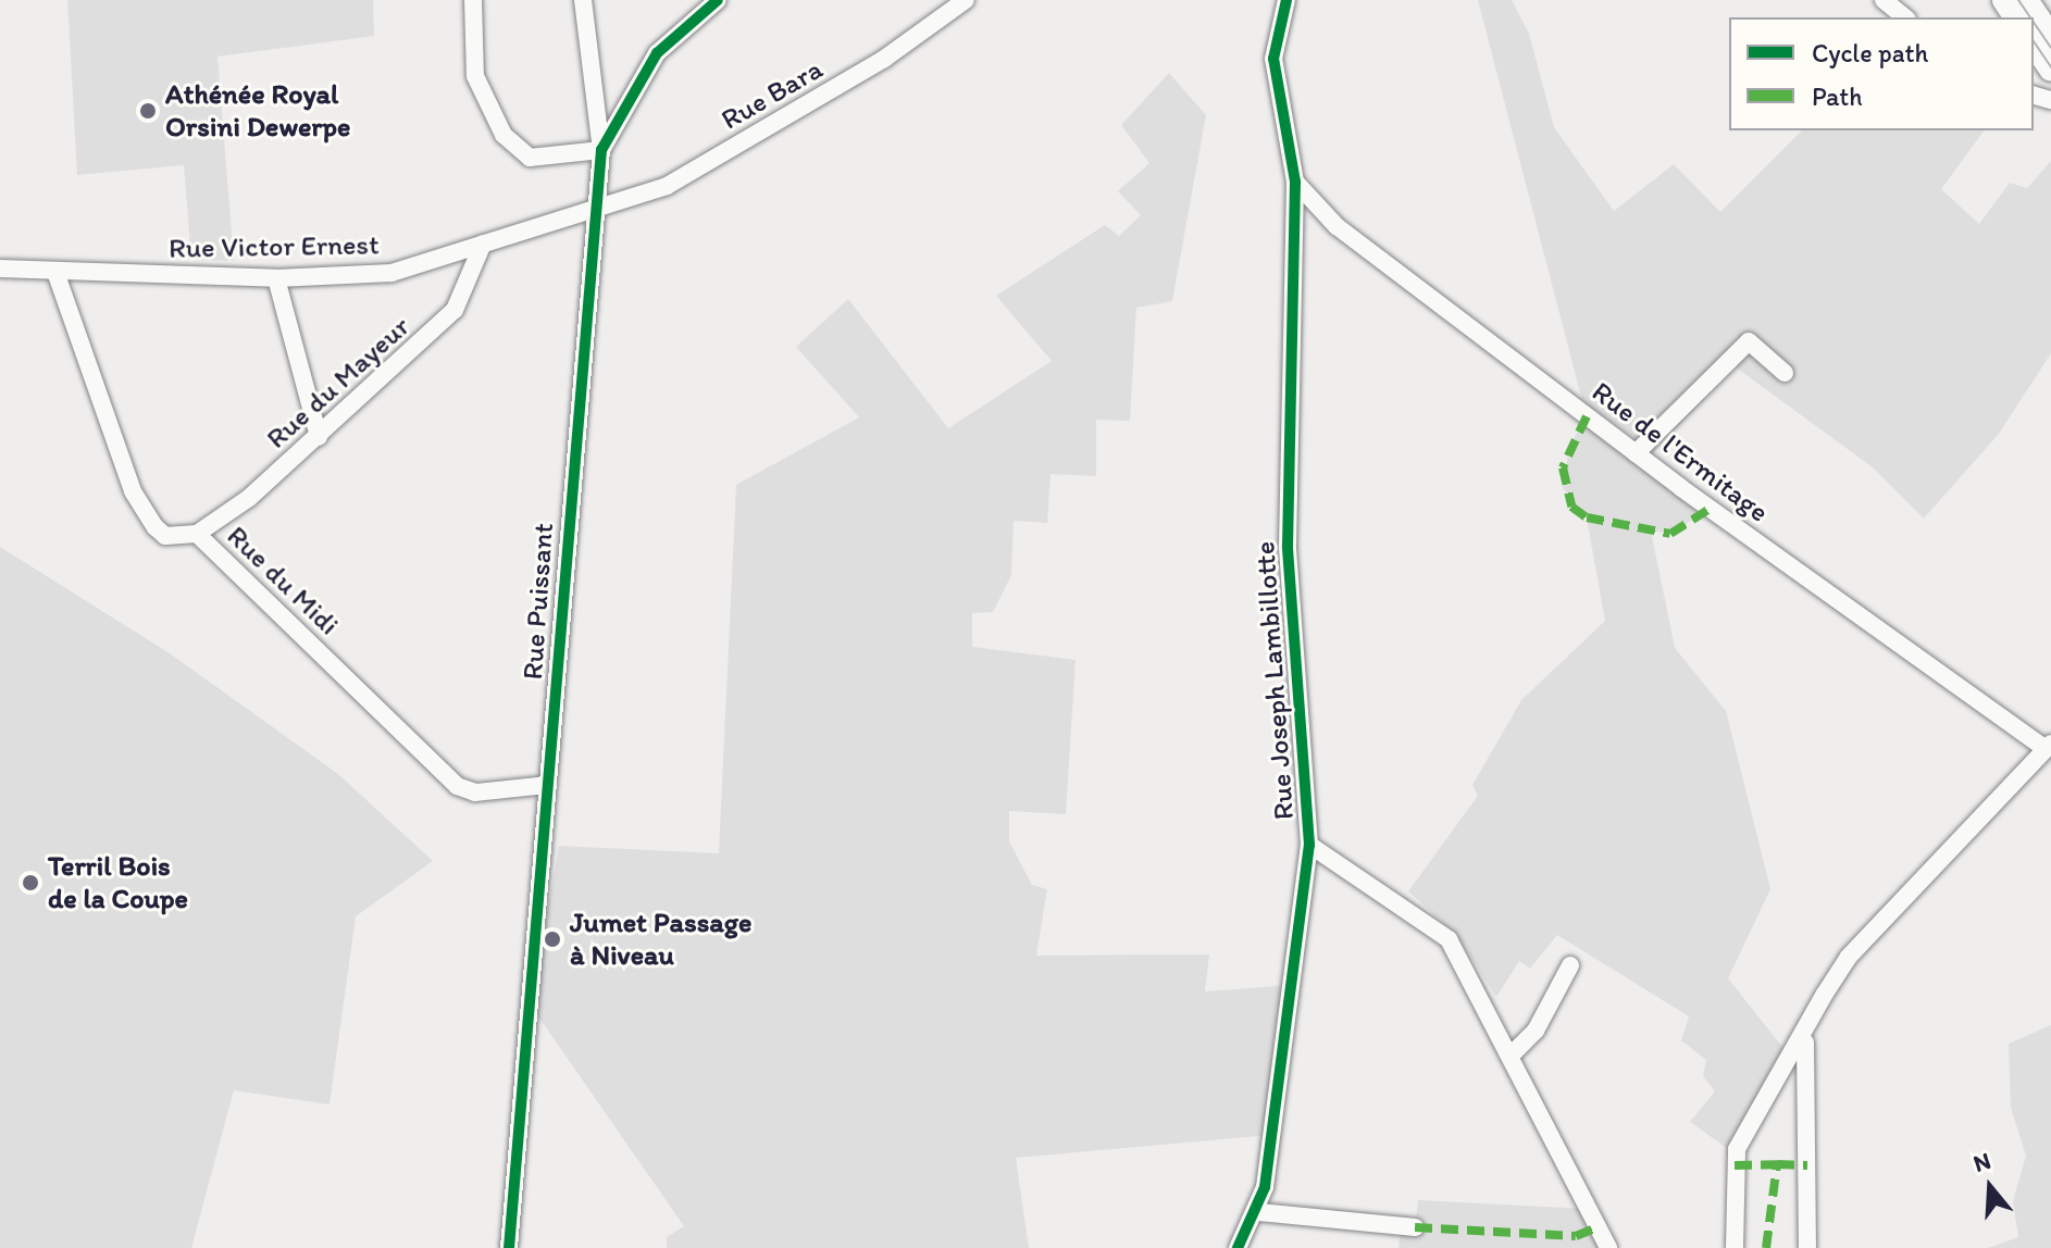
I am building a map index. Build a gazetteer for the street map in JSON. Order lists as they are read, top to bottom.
{
  "streets": {
    "street": [
      "Rue Bara",
      "Rue Victor Ernest",
      "Rue du Mayeur",
      "Rue de l'Ermitage",
      "Rue du Midi",
      "Rue Puissant",
      "Rue Joseph Lambillotte"
    ]
  },
  "crossings": [
    ["Rue Bara", "Rue Victor Ernest"],
    ["Rue Bara", "Rue Puissant"],
    ["Rue Victor Ernest", "Rue du Mayeur"],
    ["Rue Victor Ernest", "Rue du Midi"],
    ["Rue Victor Ernest", "Rue Puissant"],
    ["Rue du Mayeur", "Rue du Midi"],
    ["Rue de l'Ermitage", "Rue Joseph Lambillotte"],
    ["Rue du Midi", "Rue Puissant"]
  ],
  "places": ["Athénée Royal Orsini Dewerpe", "Terril Bois de la Coupe", "Jumet Passage à Niveau"],
  "legend": ["Cycle path", "Path"],
  "north": "top"
}
